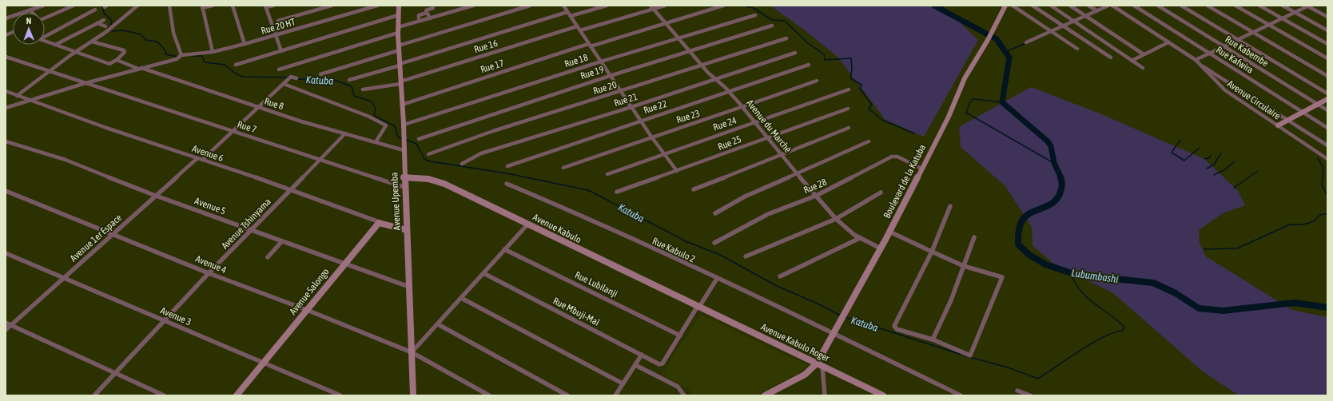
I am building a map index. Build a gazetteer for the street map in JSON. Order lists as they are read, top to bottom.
{
  "streets": {
    "street": [
      "Rue 20 HT",
      "Rue 16",
      "Rue Kabembe",
      "Rue Kafwira",
      "Rue 18",
      "Rue 17",
      "Rue 19",
      "Rue 20",
      "Rue 21",
      "Avenue Circulaire",
      "Rue 8",
      "Rue 22",
      "Rue 23",
      "Rue 24",
      "Avenue du Marché",
      "Rue 7",
      "Rue 25",
      "Avenue 6",
      "Boulevard de la Katuba",
      "Rue 28",
      "Avenue Upemba",
      "Avenue 5",
      "Avenue Tshinyama",
      "Avenue Kabulo",
      "Avenue 1er Espace",
      "Rue Kabulo 2",
      "Avenue 4",
      "Rue Lubilanji",
      "Avenue Salongo",
      "Rue Mbuji-Maï",
      "Avenue 3",
      "Avenue Kabulo Roger"
    ]
  },
  "crossings": [
    ["Rue 20 HT", "Rue 8"],
    ["Rue 20 HT", "Rue 7"],
    ["Rue 20 HT", "Avenue 6"],
    ["Rue 16", "Avenue Upemba"],
    ["Rue 18", "Avenue du Marché"],
    ["Rue 18", "Avenue Upemba"],
    ["Rue 17", "Avenue du Marché"],
    ["Rue 17", "Avenue Upemba"],
    ["Rue 19", "Avenue du Marché"],
    ["Rue 20", "Avenue du Marché"],
    ["Rue 21", "Avenue du Marché"],
    ["Rue 8", "Avenue Upemba"],
    ["Rue 8", "Avenue Tshinyama"],
    ["Rue 8", "Avenue 1er Espace"],
    ["Rue 22", "Avenue du Marché"],
    ["Rue 23", "Avenue du Marché"],
    ["Rue 24", "Avenue du Marché"],
    ["Avenue du Marché", "Rue 25"],
    ["Avenue du Marché", "Boulevard de la Katuba"],
    ["Avenue du Marché", "Rue 28"],
    ["Rue 7", "Avenue Upemba"],
    ["Rue 7", "Avenue Tshinyama"],
    ["Rue 7", "Avenue 1er Espace"],
    ["Avenue 6", "Avenue Tshinyama"],
    ["Avenue 6", "Avenue 1er Espace"],
    ["Avenue 6", "Avenue Salongo"],
    ["Boulevard de la Katuba", "Rue 28"],
    ["Boulevard de la Katuba", "Rue Kabulo 2"],
    ["Boulevard de la Katuba", "Avenue Kabulo Roger"],
    ["Avenue Upemba", "Avenue 5"],
    ["Avenue Upemba", "Avenue Kabulo"],
    ["Avenue Upemba", "Avenue 4"],
    ["Avenue 5", "Avenue Tshinyama"],
    ["Avenue 5", "Avenue 1er Espace"],
    ["Avenue 5", "Avenue Salongo"],
    ["Avenue Tshinyama", "Avenue 4"],
    ["Avenue Tshinyama", "Avenue 3"],
    ["Avenue Kabulo", "Avenue Kabulo Roger"],
    ["Avenue 1er Espace", "Avenue 4"],
    ["Avenue 1er Espace", "Avenue 3"],
    ["Avenue 4", "Avenue Salongo"],
    ["Rue Lubilanji", "Rue Mbuji-Maï"],
    ["Avenue Salongo", "Avenue 3"]
  ],
  "water": ["Katuba", "Lubumbashi"],
  "north": "top"
}
